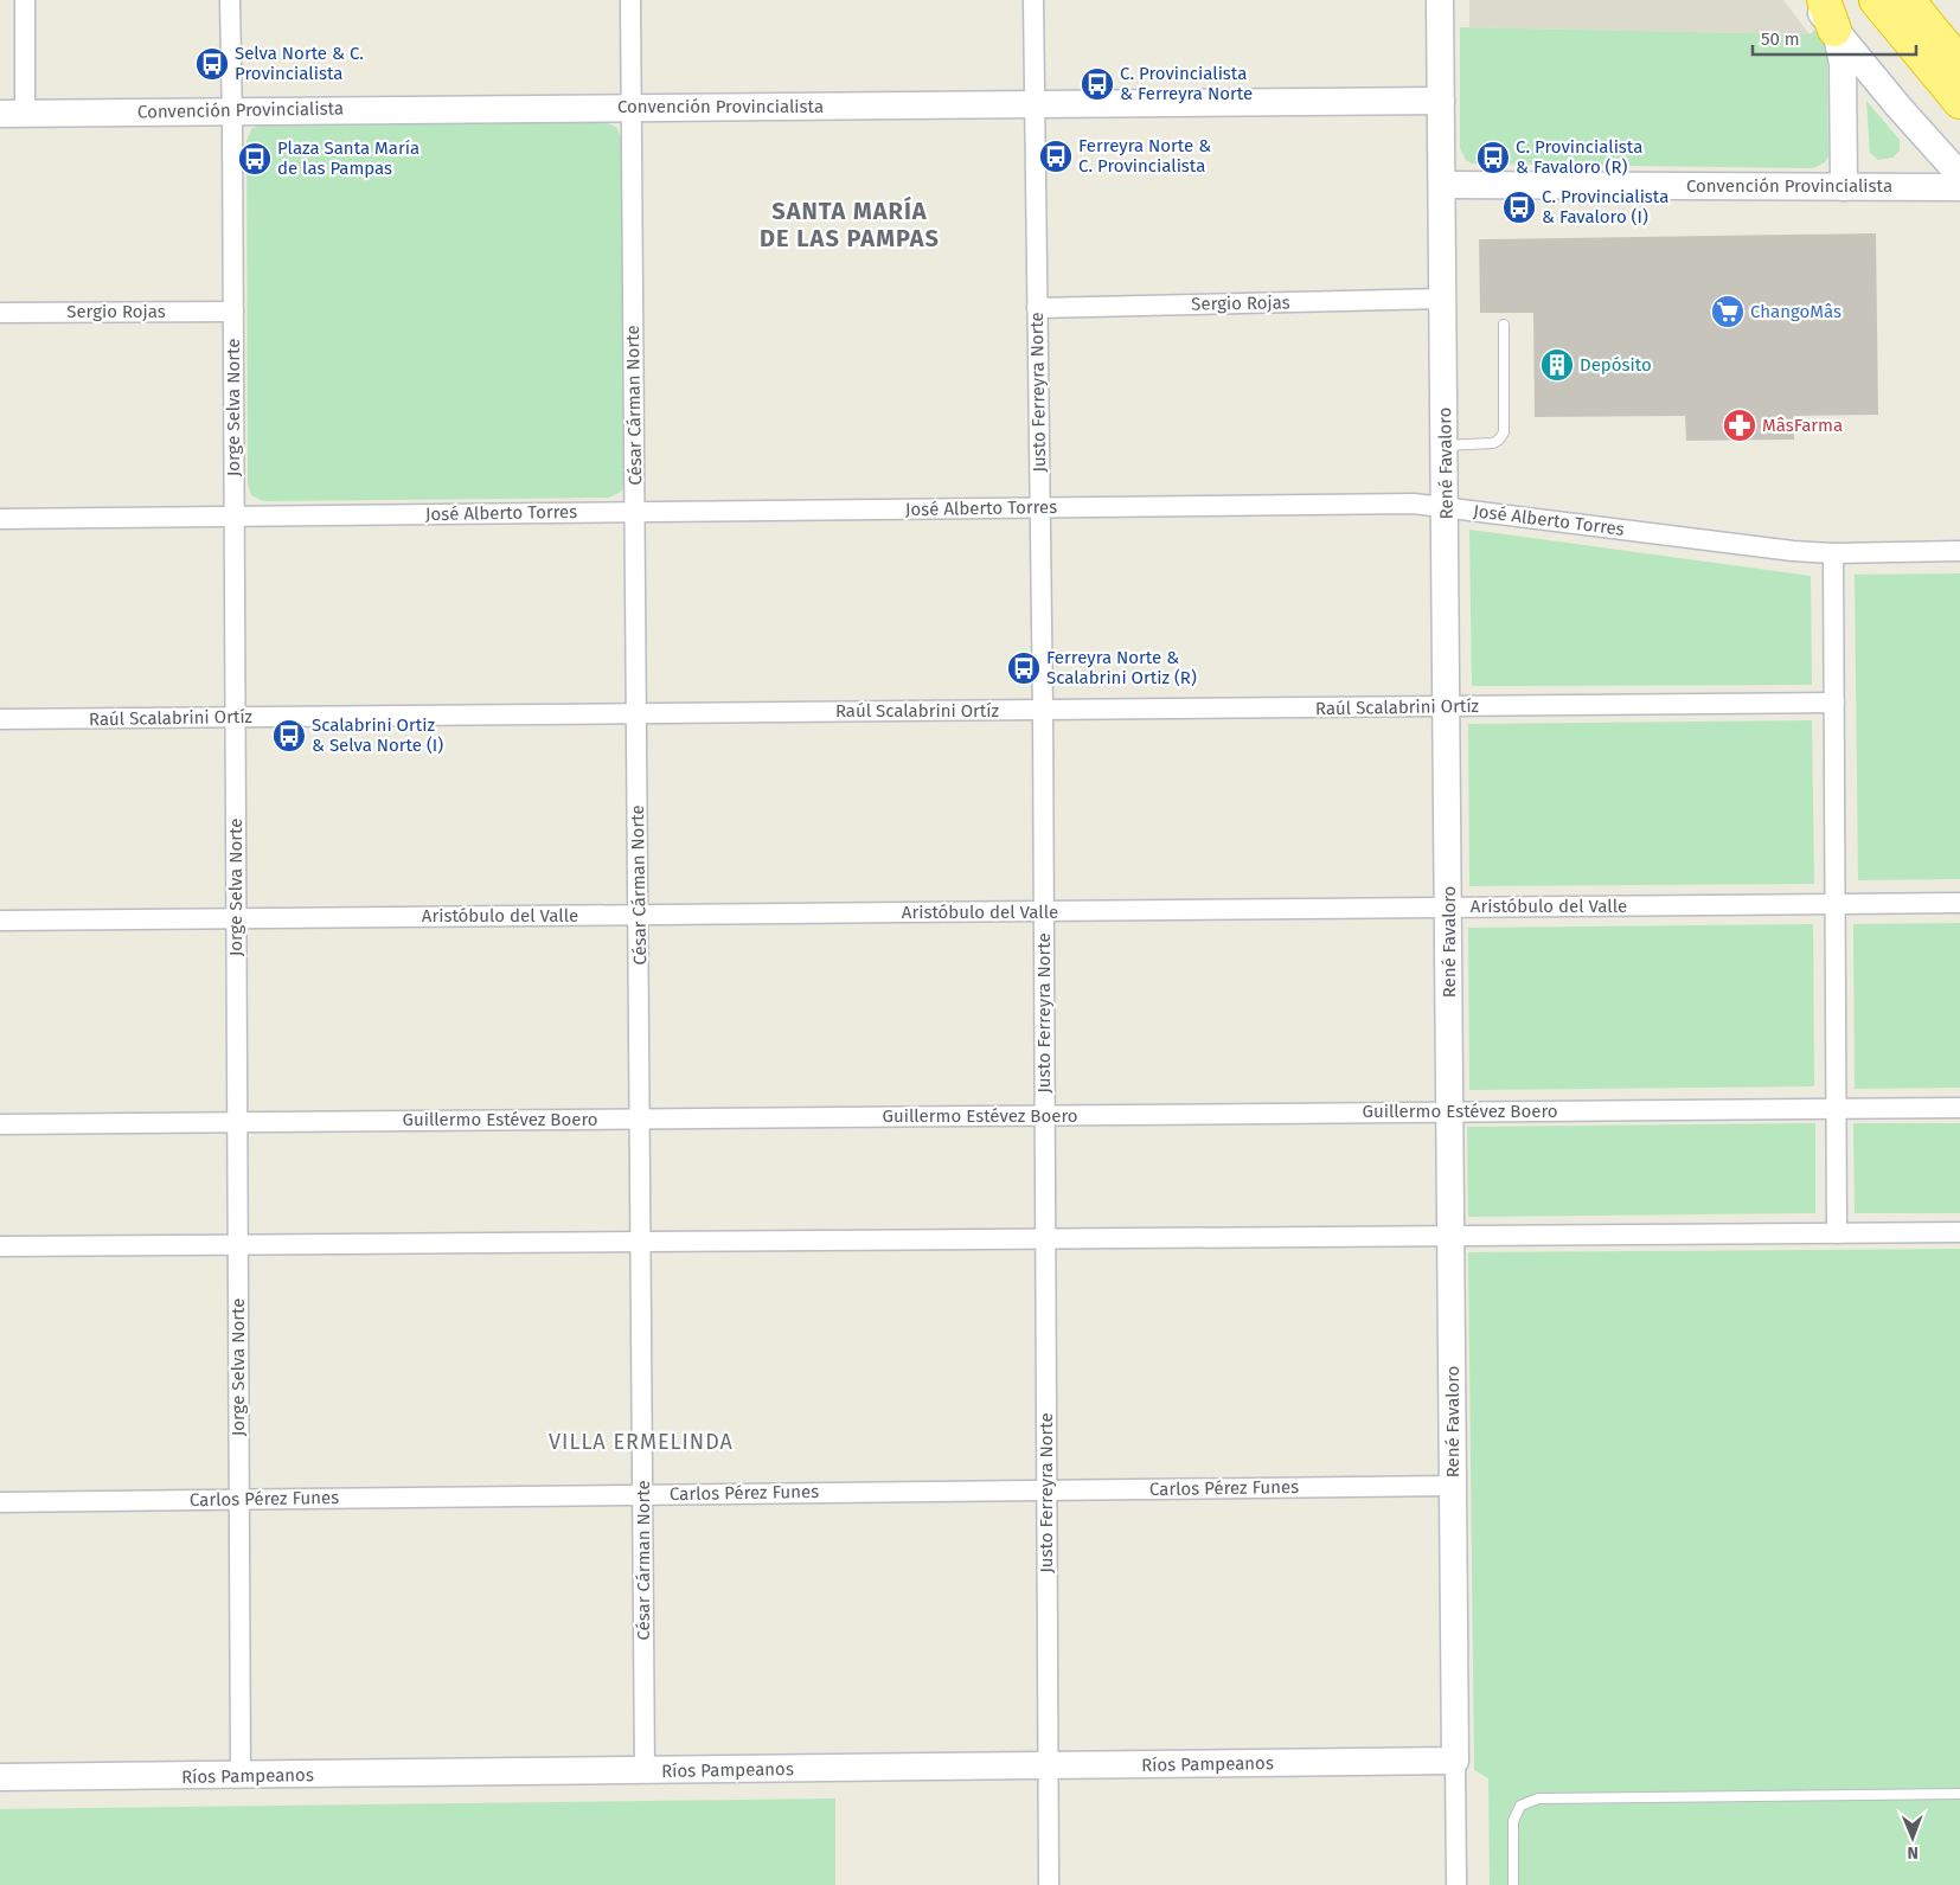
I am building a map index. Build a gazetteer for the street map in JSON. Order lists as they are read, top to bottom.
{
  "streets": {
    "street": [
      "Convención Provincialista",
      "Sergio Rojas",
      "Justo Ferreyra Norte",
      "César Cárman Norte",
      "Jorge Selva Norte",
      "René Favaloro",
      "José Alberto Torres",
      "Raúl Scalabrini Ortíz",
      "Aristóbulo del Valle",
      "Guillermo Estévez Boero",
      "Carlos Pérez Funes",
      "Ríos Pampeanos"
    ]
  },
  "crossings": [
    ["Convención Provincialista", "Justo Ferreyra Norte"],
    ["Convención Provincialista", "César Cárman Norte"],
    ["Convención Provincialista", "Jorge Selva Norte"],
    ["Convención Provincialista", "René Favaloro"],
    ["Sergio Rojas", "Justo Ferreyra Norte"],
    ["Sergio Rojas", "Jorge Selva Norte"],
    ["Sergio Rojas", "René Favaloro"],
    ["Justo Ferreyra Norte", "José Alberto Torres"],
    ["Justo Ferreyra Norte", "Raúl Scalabrini Ortíz"],
    ["Justo Ferreyra Norte", "Aristóbulo del Valle"],
    ["Justo Ferreyra Norte", "Guillermo Estévez Boero"],
    ["Justo Ferreyra Norte", "Carlos Pérez Funes"],
    ["Justo Ferreyra Norte", "Ríos Pampeanos"],
    ["César Cárman Norte", "José Alberto Torres"],
    ["César Cárman Norte", "Raúl Scalabrini Ortíz"],
    ["César Cárman Norte", "Aristóbulo del Valle"],
    ["César Cárman Norte", "Guillermo Estévez Boero"],
    ["César Cárman Norte", "Carlos Pérez Funes"],
    ["César Cárman Norte", "Ríos Pampeanos"],
    ["Jorge Selva Norte", "José Alberto Torres"],
    ["Jorge Selva Norte", "Raúl Scalabrini Ortíz"],
    ["Jorge Selva Norte", "Aristóbulo del Valle"],
    ["Jorge Selva Norte", "Guillermo Estévez Boero"],
    ["Jorge Selva Norte", "Carlos Pérez Funes"],
    ["Jorge Selva Norte", "Ríos Pampeanos"],
    ["René Favaloro", "José Alberto Torres"],
    ["René Favaloro", "Raúl Scalabrini Ortíz"],
    ["René Favaloro", "Aristóbulo del Valle"],
    ["René Favaloro", "Guillermo Estévez Boero"],
    ["René Favaloro", "Carlos Pérez Funes"],
    ["René Favaloro", "Ríos Pampeanos"]
  ],
  "districts": ["SANTA MARÍA DE LAS PAMPAS", "VILLA ERMELINDA"],
  "places": {
    "bus stop": [
      "Selva Norte & C. Provincialista",
      "C. Provincialista & Ferreyra Norte",
      "Ferreyra Norte & C. Provincialista",
      "C. Provincialista & Favaloro (R)",
      "Plaza Santa María de las Pampas",
      "C. Provincialista & Favaloro (I)",
      "Ferreyra Norte & Scalabrini Ortiz (R)",
      "Scalabrini Ortiz & Selva Norte (I)"
    ],
    "supermarket": ["ChangoMâs"],
    "building": ["Depósito"],
    "pharmacy": ["MâsFarma"]
  },
  "scale_bar": "50 m",
  "north": "bottom"
}
